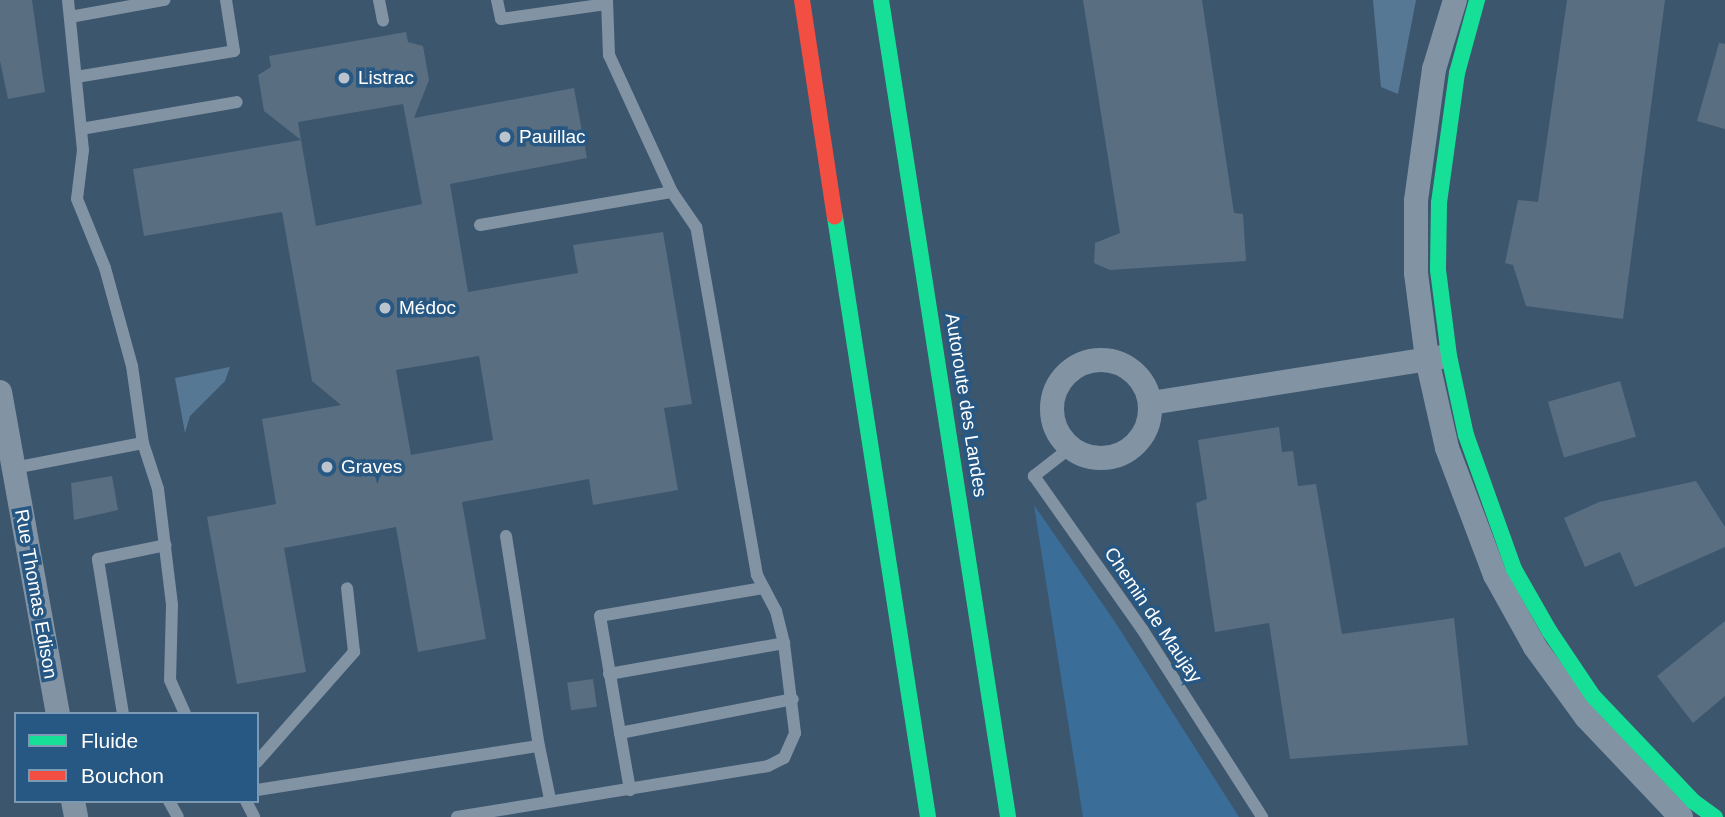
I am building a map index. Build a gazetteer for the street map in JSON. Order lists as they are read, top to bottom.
{
  "streets": {
    "main road": ["Autoroute des Landes"],
    "street": ["Rue Thomas Edison"],
    "lane": ["Chemin de Maujay"]
  },
  "places": [
    "Listrac",
    "Pauillac",
    "Médoc",
    "Graves"
  ],
  "legend": ["Fluide", "Bouchon"]
}
